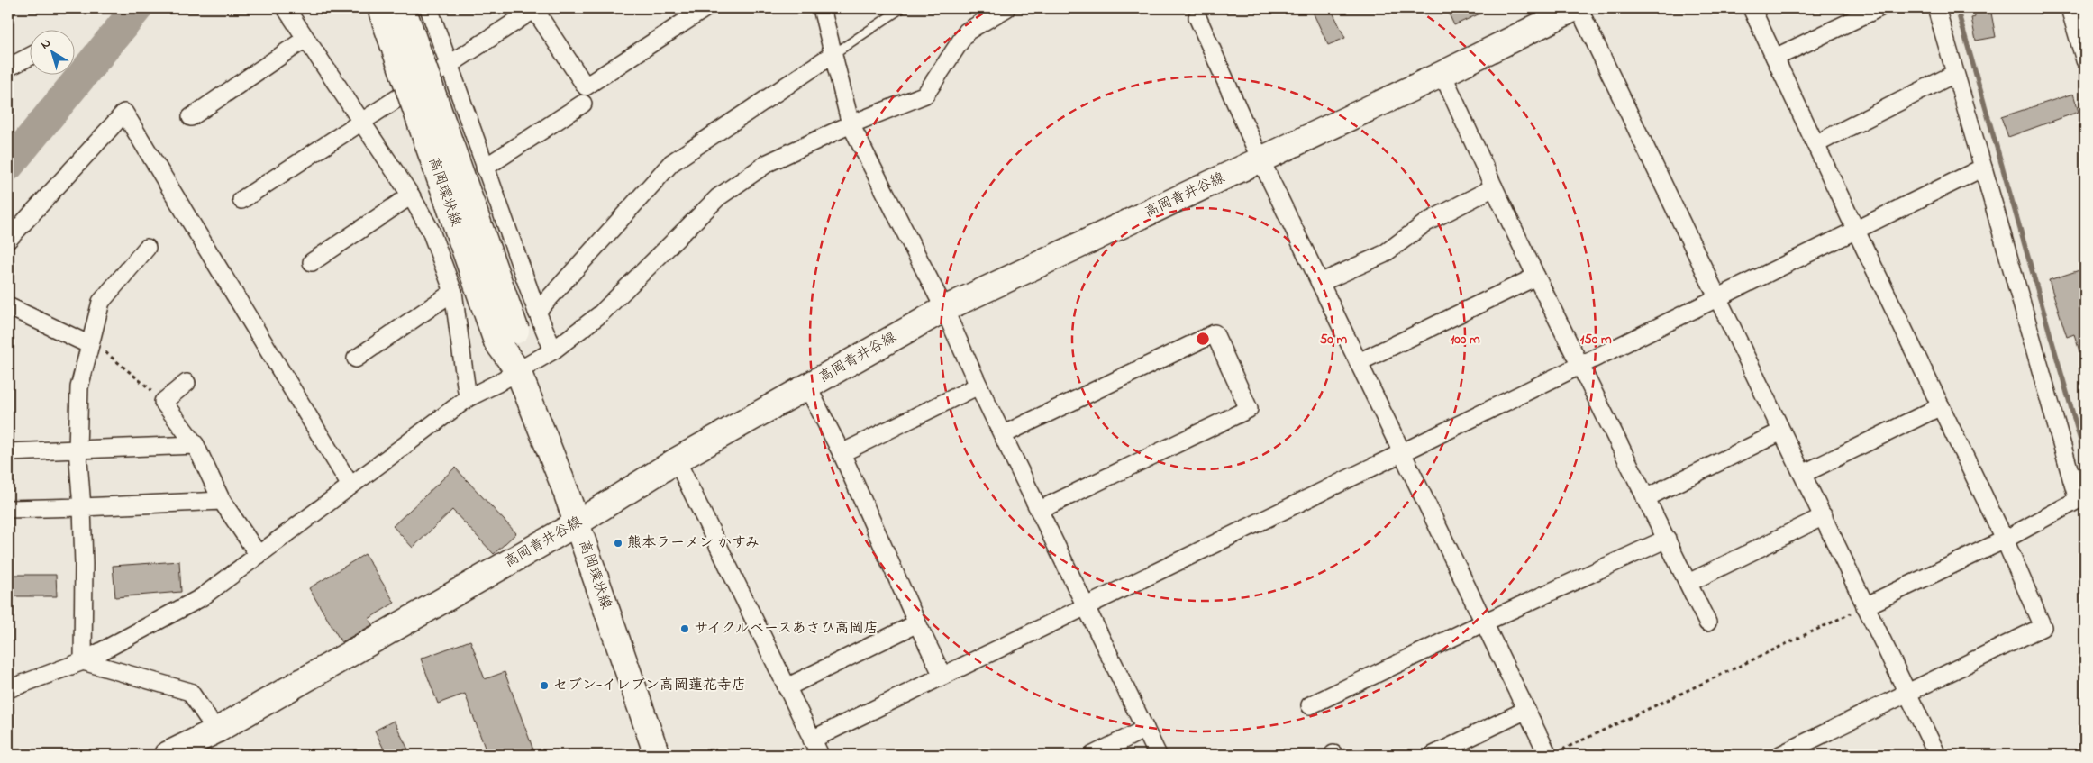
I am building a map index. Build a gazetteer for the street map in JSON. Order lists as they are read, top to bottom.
{
  "streets": {
    "main road": ["高岡環状線", "高岡青井谷線"]
  },
  "crossings": [
    ["高岡環状線", "高岡青井谷線"]
  ],
  "places": ["熊本ラーメン かすみ", "サイクルベースあさひ高岡店", "セブン-イレブン高岡蓮花寺店"],
  "north": "top left",
  "rings": ["50 m", "100 m", "150 m"]
}
